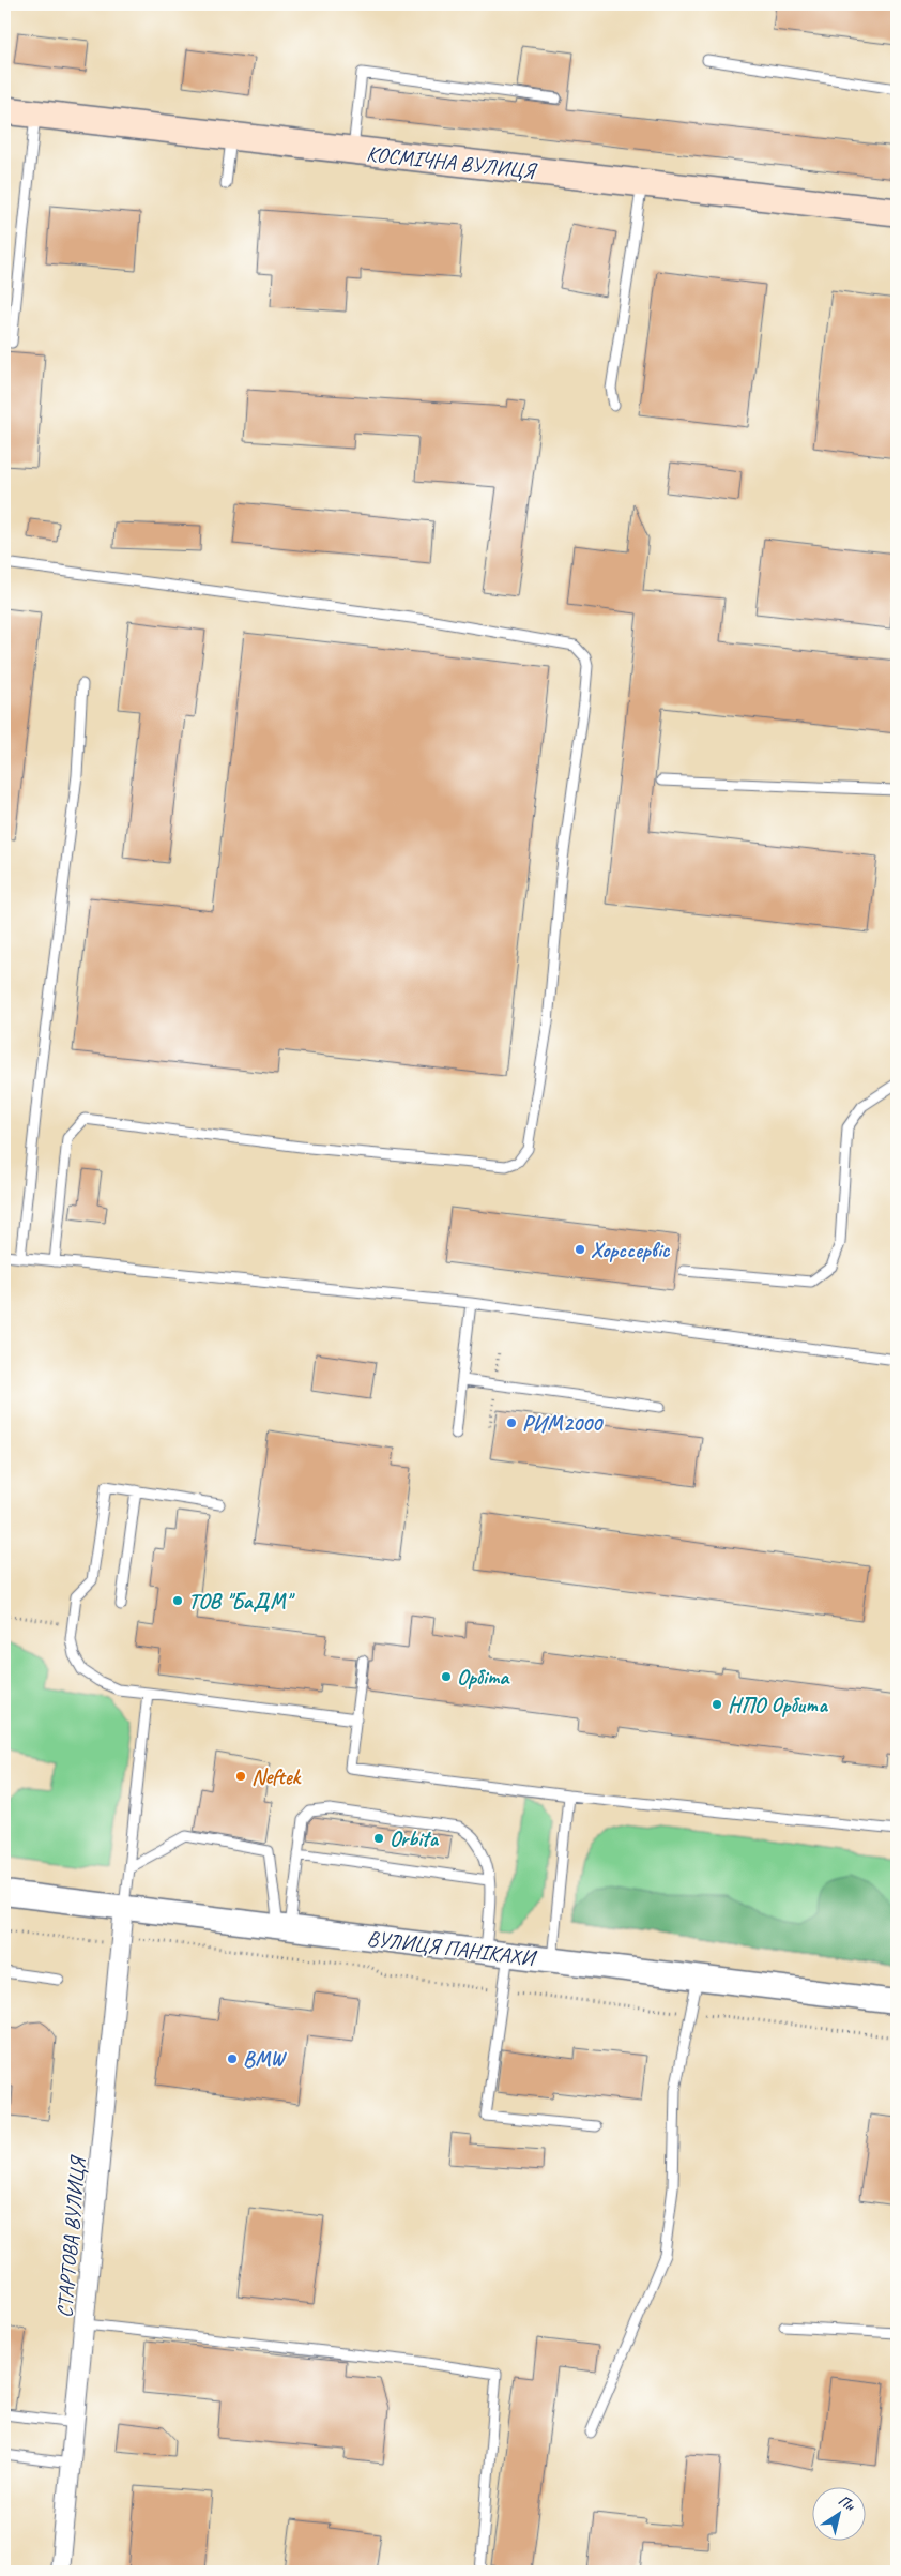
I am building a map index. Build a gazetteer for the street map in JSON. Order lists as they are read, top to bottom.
{
  "streets": {
    "main road": ["КОСМІЧНА ВУЛИЦЯ"],
    "street": ["ВУЛИЦЯ ПАНІКАХИ", "СТАРТОВА ВУЛИЦЯ"]
  },
  "crossings": [
    ["ВУЛИЦЯ ПАНІКАХИ", "СТАРТОВА ВУЛИЦЯ"]
  ],
  "places": [
    "Хорссервіс",
    "РИМ2000",
    "ТОВ \"БаДМ\"",
    "Орбіта",
    "НПО Орбита",
    "Neftek",
    "Orbita",
    "BMW"
  ],
  "north": "top right"
}
